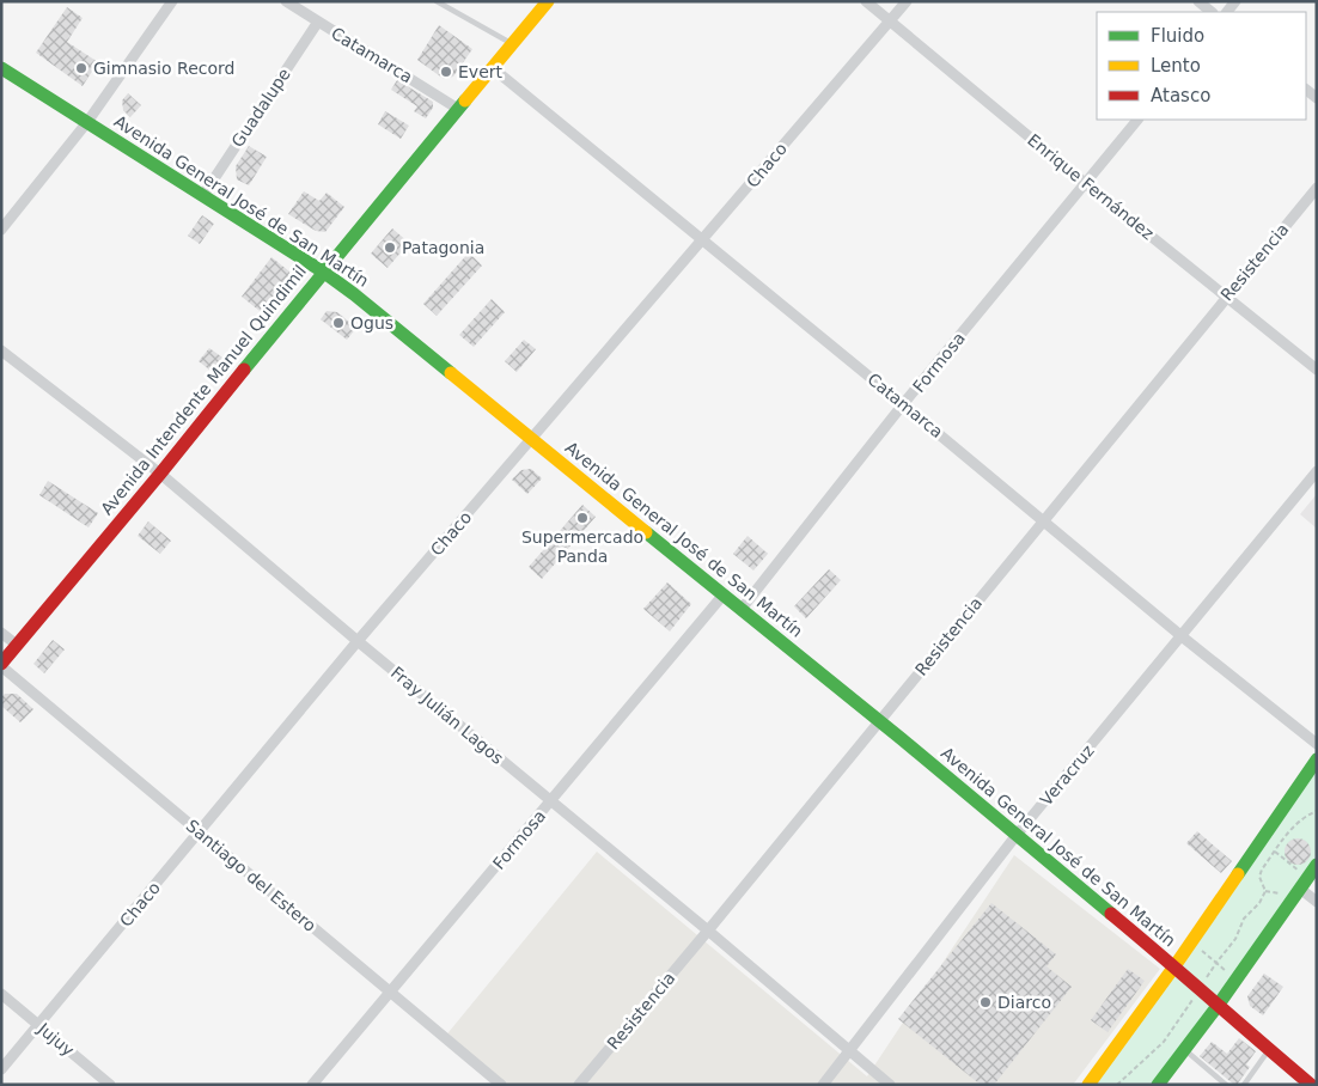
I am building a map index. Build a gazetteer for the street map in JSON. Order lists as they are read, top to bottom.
{
  "streets": {
    "main road": ["Avenida General José de San Martín", "Avenida Intendente Manuel Quindimil"],
    "street": [
      "Catamarca",
      "Guadalupe",
      "Chaco",
      "Enrique Fernández",
      "Resistencia",
      "Formosa",
      "Fray Julián Lagos",
      "Veracruz",
      "Santiago del Estero",
      "Jujuy"
    ]
  },
  "crossings": [
    ["Catamarca", "Guadalupe"],
    ["Catamarca", "Chaco"],
    ["Catamarca", "Resistencia"],
    ["Catamarca", "Formosa"],
    ["Catamarca", "Avenida Intendente Manuel Quindimil"],
    ["Catamarca", "Veracruz"],
    ["Guadalupe", "Avenida General José de San Martín"],
    ["Chaco", "Enrique Fernández"],
    ["Chaco", "Avenida General José de San Martín"],
    ["Chaco", "Fray Julián Lagos"],
    ["Chaco", "Santiago del Estero"],
    ["Chaco", "Jujuy"],
    ["Enrique Fernández", "Resistencia"],
    ["Enrique Fernández", "Formosa"],
    ["Avenida General José de San Martín", "Resistencia"],
    ["Avenida General José de San Martín", "Formosa"],
    ["Avenida General José de San Martín", "Avenida Intendente Manuel Quindimil"],
    ["Avenida General José de San Martín", "Veracruz"],
    ["Resistencia", "Fray Julián Lagos"],
    ["Formosa", "Fray Julián Lagos"],
    ["Formosa", "Santiago del Estero"],
    ["Avenida Intendente Manuel Quindimil", "Fray Julián Lagos"],
    ["Avenida Intendente Manuel Quindimil", "Santiago del Estero"],
    ["Fray Julián Lagos", "Veracruz"]
  ],
  "places": [
    "Gimnasio Record",
    "Evert",
    "Patagonia",
    "Ogus",
    "Supermercado Panda",
    "Diarco"
  ],
  "legend": ["Fluido", "Lento", "Atasco"]
}
